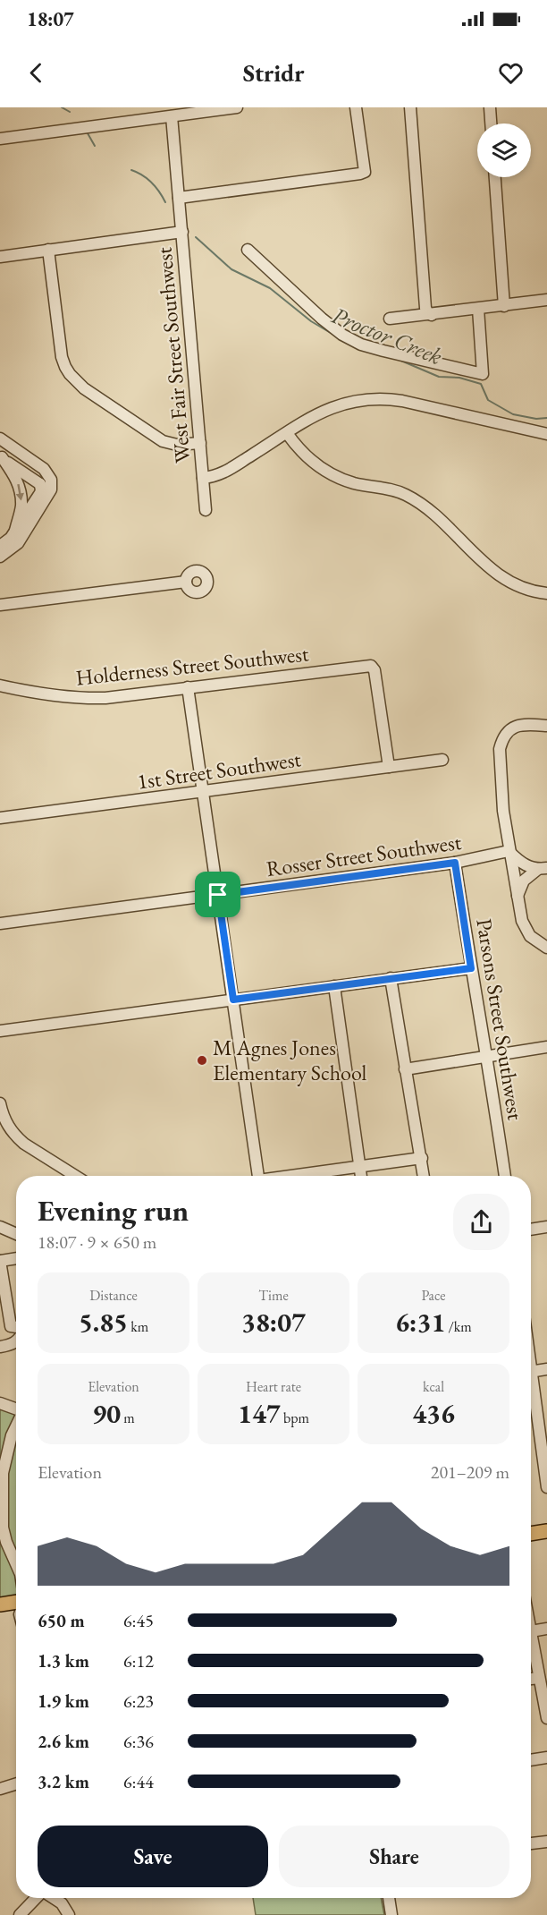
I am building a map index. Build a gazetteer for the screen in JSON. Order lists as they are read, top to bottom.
{
  "streets": {
    "street": [
      "West Fair Street Southwest",
      "Holderness Street Southwest",
      "1st Street Southwest",
      "Rosser Street Southwest",
      "Parsons Street Southwest"
    ]
  },
  "crossings": [
    ["Holderness Street Southwest", "1st Street Southwest"],
    ["Rosser Street Southwest", "Parsons Street Southwest"]
  ],
  "water": ["Proctor Creek"],
  "places": ["M Agnes Jones Elementary School"],
  "page": {
    "status": "18:07",
    "header": "Stridr",
    "heading": ["Evening run", "18:07 · 9 × 650 m"],
    "stats": [
      ["Distance", "5.85 km"],
      ["Time", "38:07"],
      ["Pace", "6:31 /km"],
      ["Elevation", "90 m"],
      ["Heart rate", "147 bpm"],
      ["kcal", "436"]
    ],
    "chart": ["Elevation", "201–209 m"],
    "list": [
      {
        "name": "650 m",
        "note": "6:45"
      },
      {
        "name": "1.3 km",
        "note": "6:12"
      },
      {
        "name": "1.9 km",
        "note": "6:23"
      },
      {
        "name": "2.6 km",
        "note": "6:36"
      },
      {
        "name": "3.2 km",
        "note": "6:44"
      }
    ],
    "buttons": ["Save", "Share"]
  }
}
